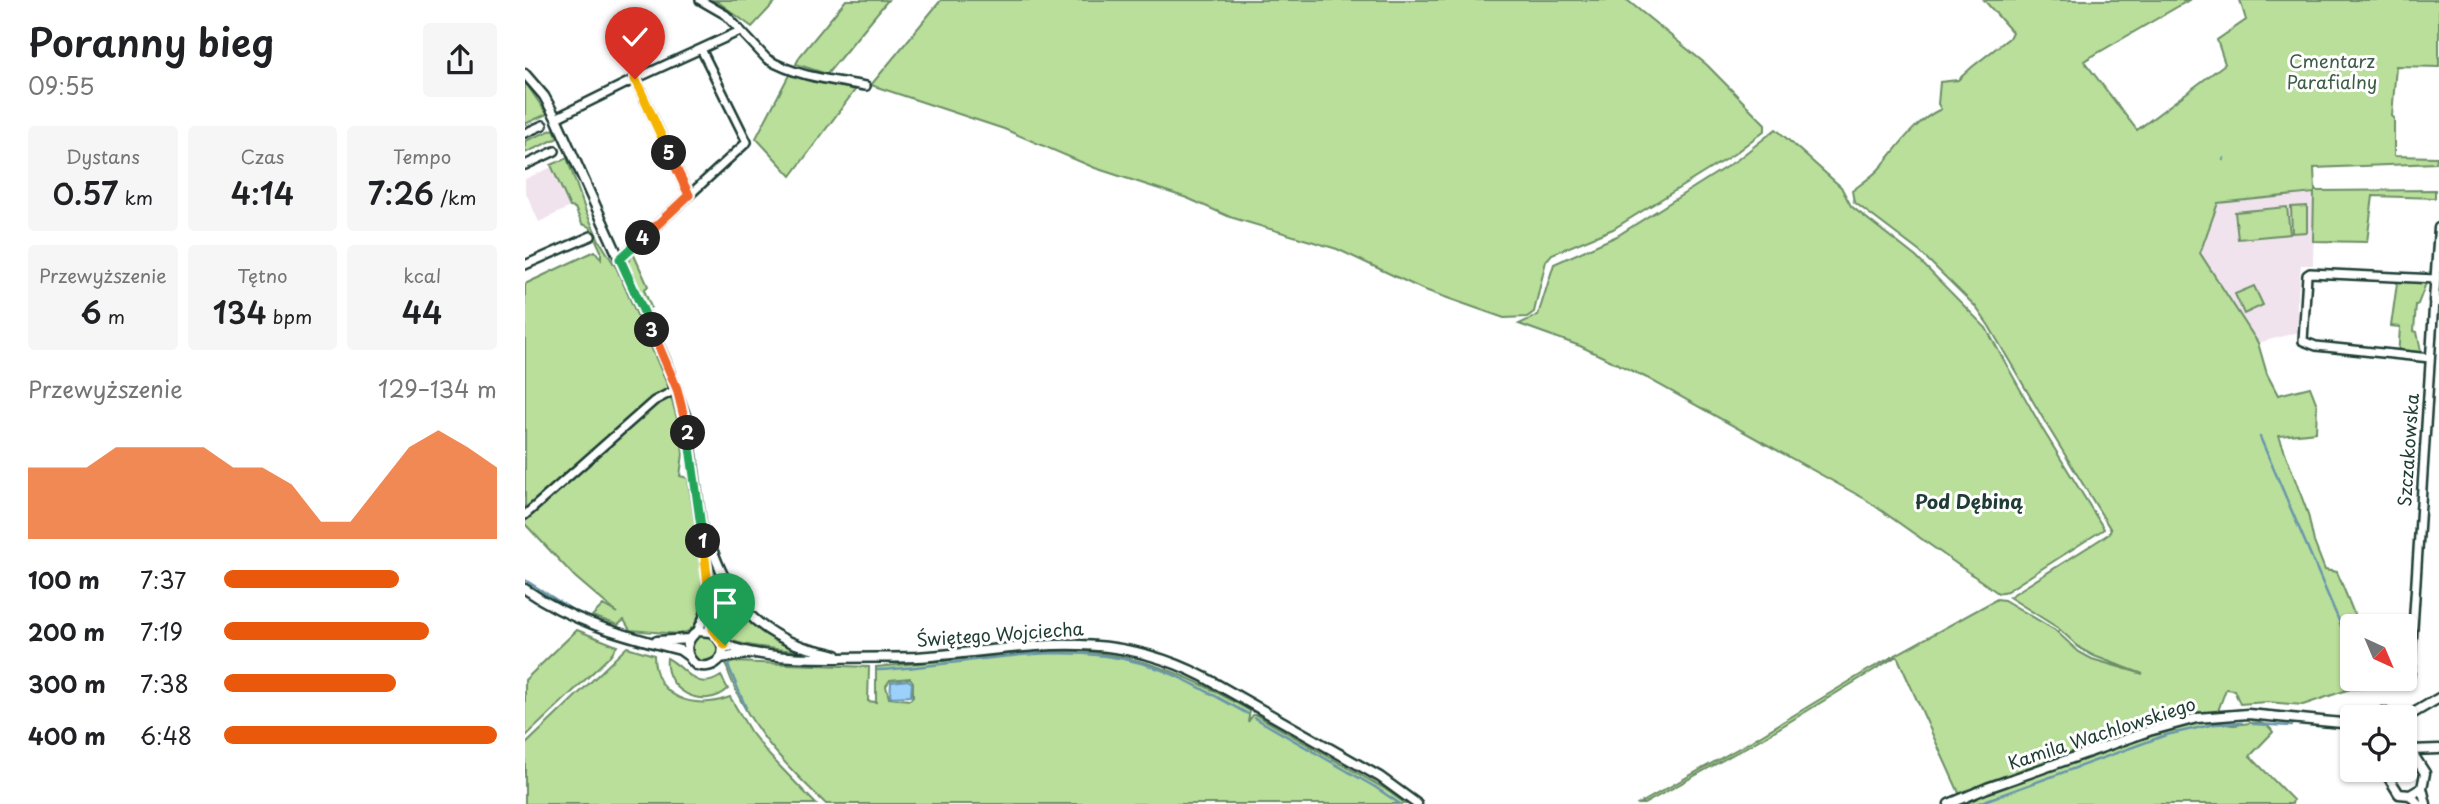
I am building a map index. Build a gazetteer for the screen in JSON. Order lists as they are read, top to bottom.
{
  "streets": {
    "street": ["Szczakowska", "Świętego Wojciecha", "Kamila Wachlowskiego"]
  },
  "districts": ["Pod Dębiną"],
  "parks": ["Cmentarz Parafialny"],
  "north": "bottom right",
  "page": {
    "heading": ["Poranny bieg", "09:55"],
    "stats": [
      ["Dystans", "0.57 km"],
      ["Czas", "4:14"],
      ["Tempo", "7:26 /km"],
      ["Przewyższenie", "6 m"],
      ["Tętno", "134 bpm"],
      ["kcal", "44"]
    ],
    "pins": [
      "5",
      "4",
      "3",
      "2",
      "1"
    ],
    "chart": ["Przewyższenie", "129–134 m"],
    "list": [
      {
        "name": "100 m",
        "note": "7:37"
      },
      {
        "name": "200 m",
        "note": "7:19"
      },
      {
        "name": "300 m",
        "note": "7:38"
      },
      {
        "name": "400 m",
        "note": "6:48"
      }
    ]
  }
}
